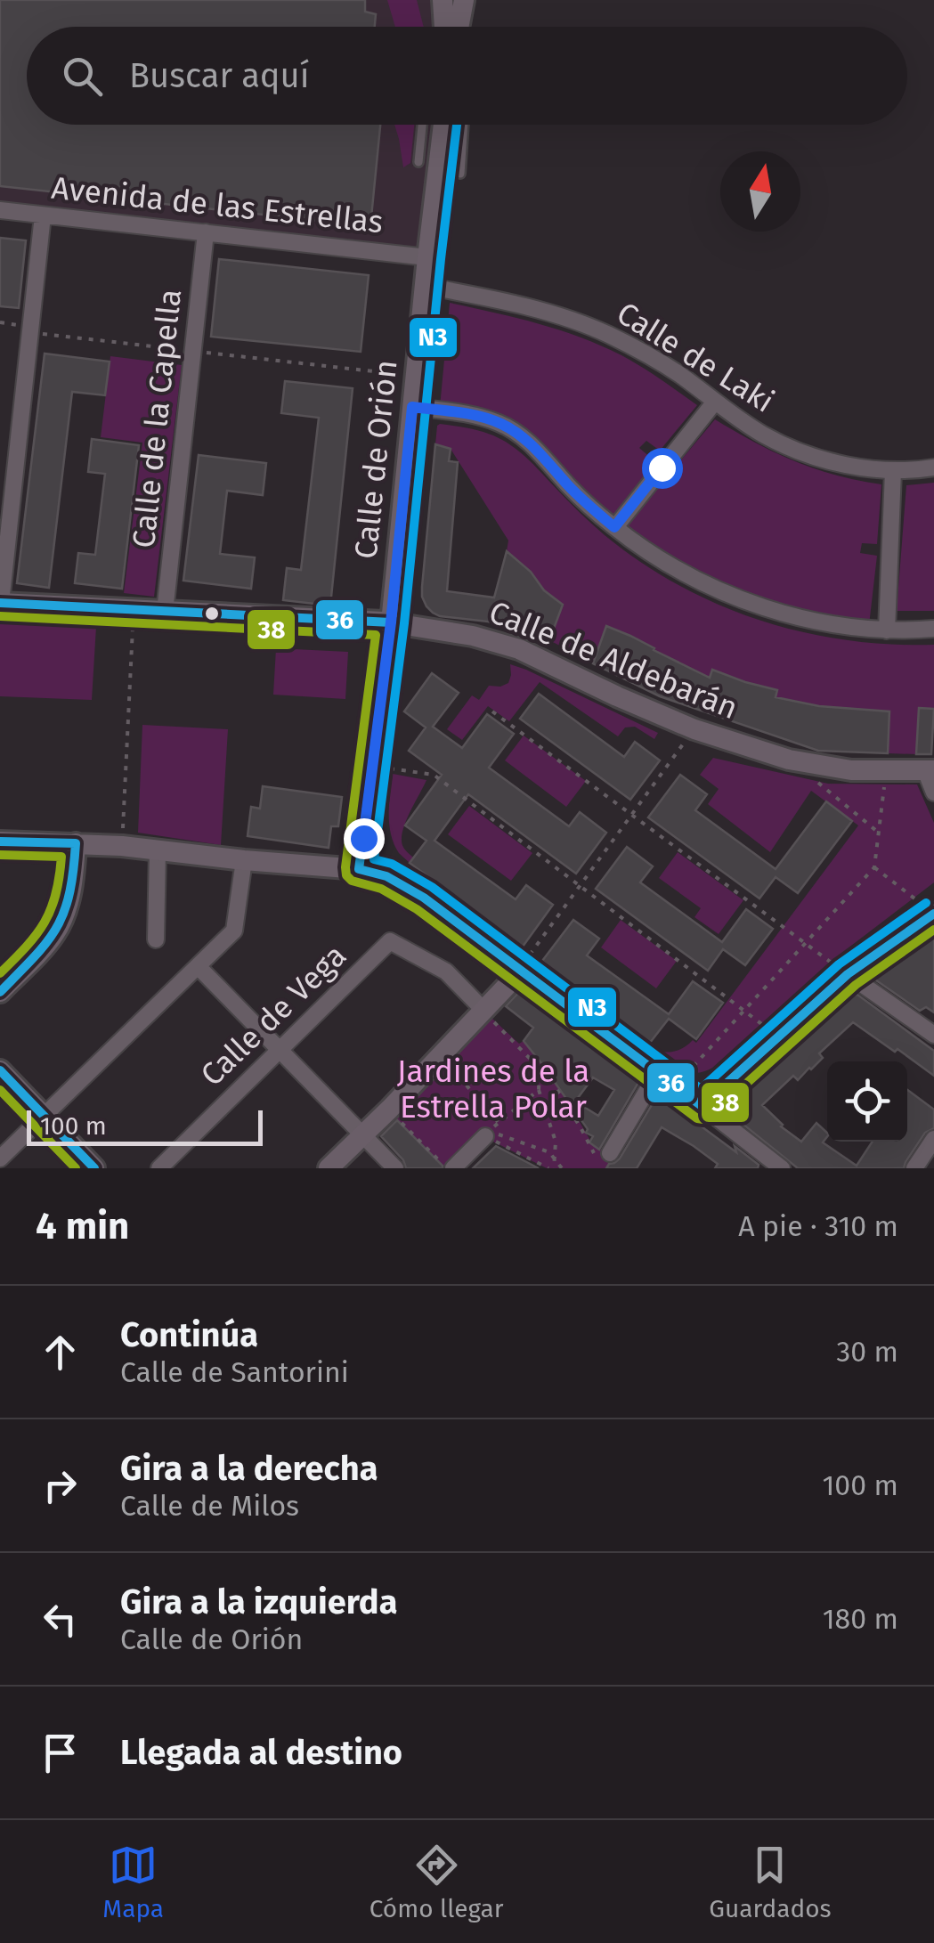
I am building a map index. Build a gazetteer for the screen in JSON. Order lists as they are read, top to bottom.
{
  "streets": {
    "street": [
      "Avenida de las Estrellas",
      "Calle de Laki",
      "Calle de la Capella",
      "Calle de Orión",
      "Calle de Aldebarán",
      "Calle de Vega"
    ]
  },
  "crossings": [
    ["Avenida de las Estrellas", "Calle de la Capella"],
    ["Avenida de las Estrellas", "Calle de Orión"],
    ["Calle de Laki", "Calle de Orión"],
    ["Calle de la Capella", "Calle de Aldebarán"],
    ["Calle de Orión", "Calle de Aldebarán"]
  ],
  "parks": ["Jardines de la Estrella Polar"],
  "lines": ["transit line N3", "transit line 36", "transit line 38"],
  "scale_bar": "100 m",
  "north": "top",
  "page": {
    "search": "Buscar aquí",
    "scale": "100 m",
    "heading": ["4 min", "A pie · 310 m"],
    "list": [
      ["Continúa", "Calle de Santorini", "30 m"],
      ["Gira a la derecha", "Calle de Milos", "100 m"],
      ["Gira a la izquierda", "Calle de Orión", "180 m"],
      "Llegada al destino"
    ],
    "nav": ["Mapa", "Cómo llegar", "Guardados"]
  }
}
